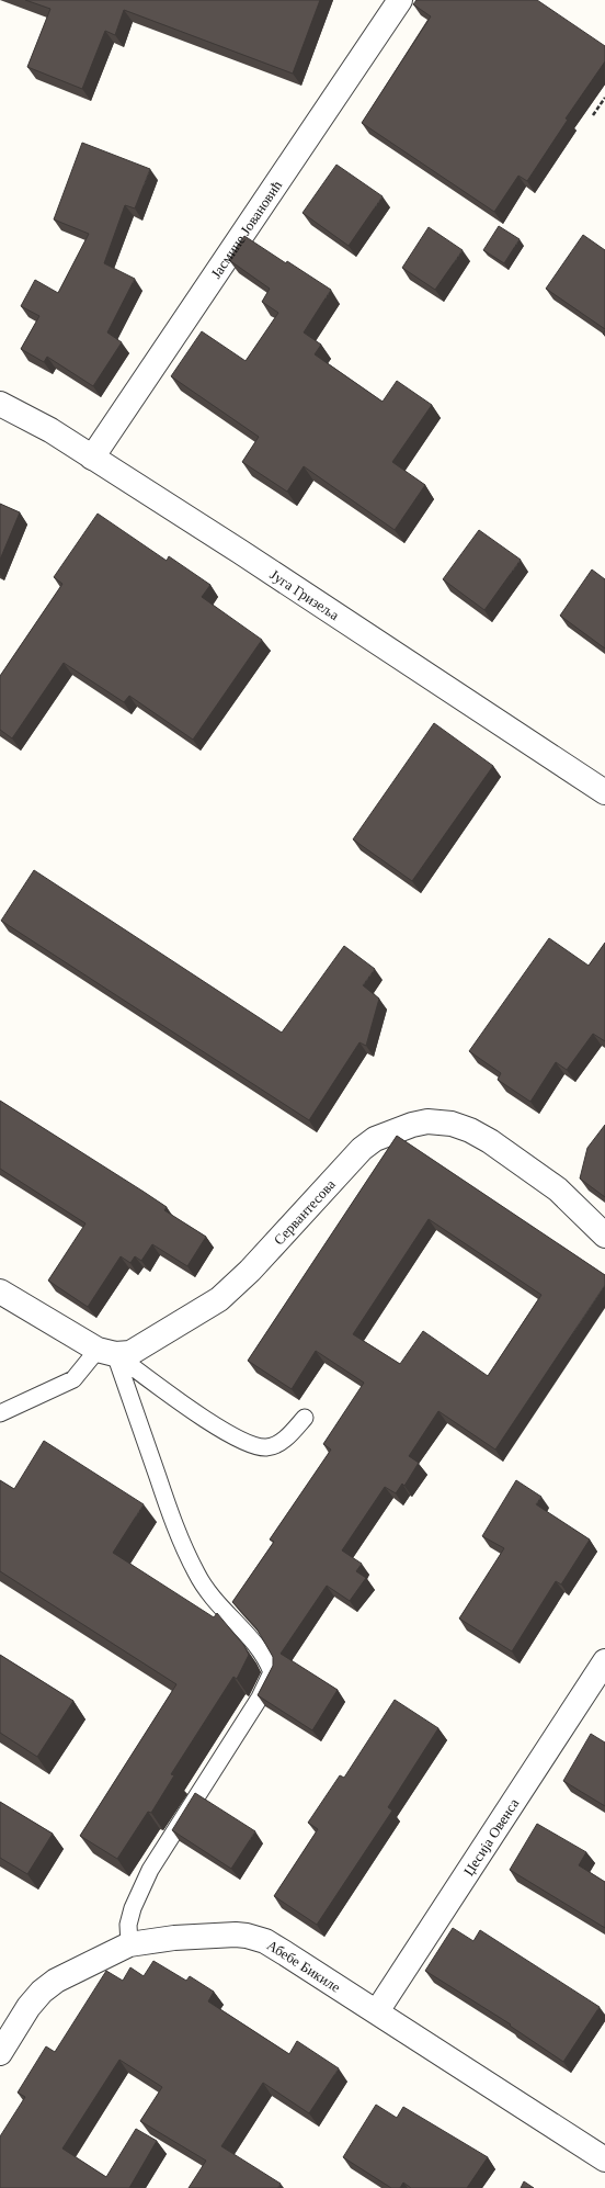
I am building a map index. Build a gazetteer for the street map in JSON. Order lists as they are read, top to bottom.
{
  "streets": {
    "street": [
      "Јасмине Јовановић",
      "Југа Гризеља",
      "Сервантесова",
      "Џесија Овенса",
      "Абебе Бикиле"
    ]
  },
  "crossings": [
    ["Јасмине Јовановић", "Југа Гризеља"],
    ["Џесија Овенса", "Абебе Бикиле"]
  ]
}
